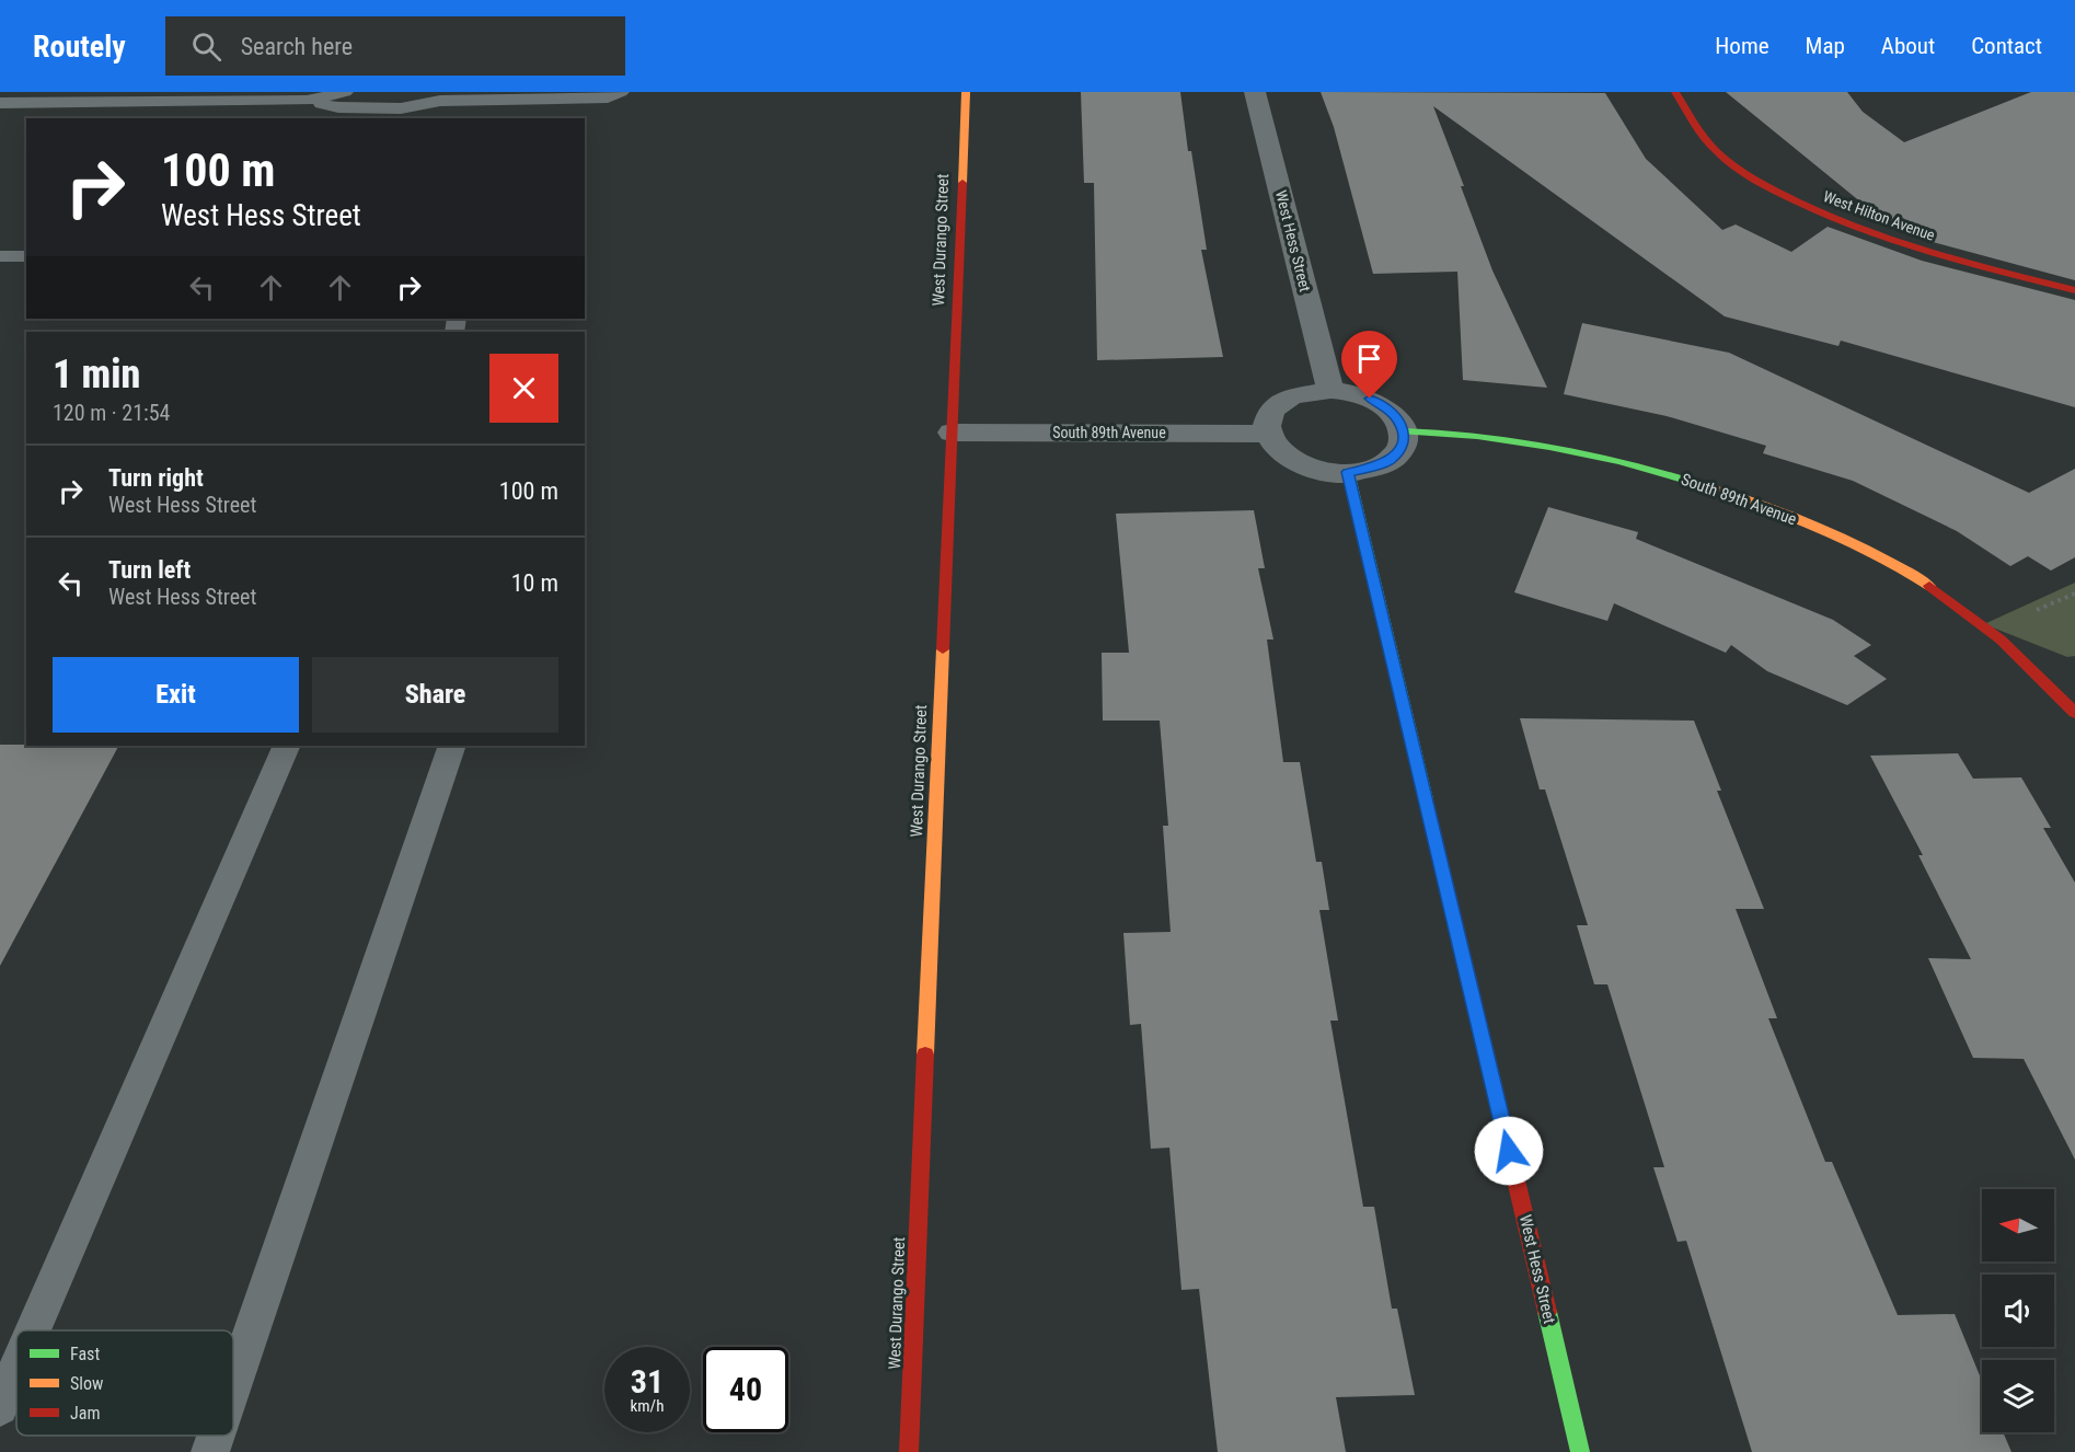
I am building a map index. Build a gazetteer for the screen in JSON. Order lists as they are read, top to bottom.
{
  "streets": {
    "street": [
      "West Hilton Avenue",
      "West Durango Street",
      "West Hess Street",
      "South 89th Avenue"
    ]
  },
  "crossings": [
    ["West Durango Street", "South 89th Avenue"],
    ["West Hess Street", "South 89th Avenue"]
  ],
  "legend": ["Fast", "Slow", "Jam"],
  "north": "left",
  "page": {
    "header": "Routely",
    "search": "Search here",
    "nav": [
      "Home",
      "Map",
      "About",
      "Contact"
    ],
    "turn": ["100 m", "West Hess Street"],
    "heading": ["1 min", "120 m · 21:54"],
    "list": [
      {
        "name": "Turn right",
        "note": "West Hess Street",
        "value": "100 m"
      },
      {
        "name": "Turn left",
        "note": "West Hess Street",
        "value": "10 m"
      }
    ],
    "buttons": ["Exit", "Share"],
    "speed": "31 km/h",
    "limit": "40"
  }
}
